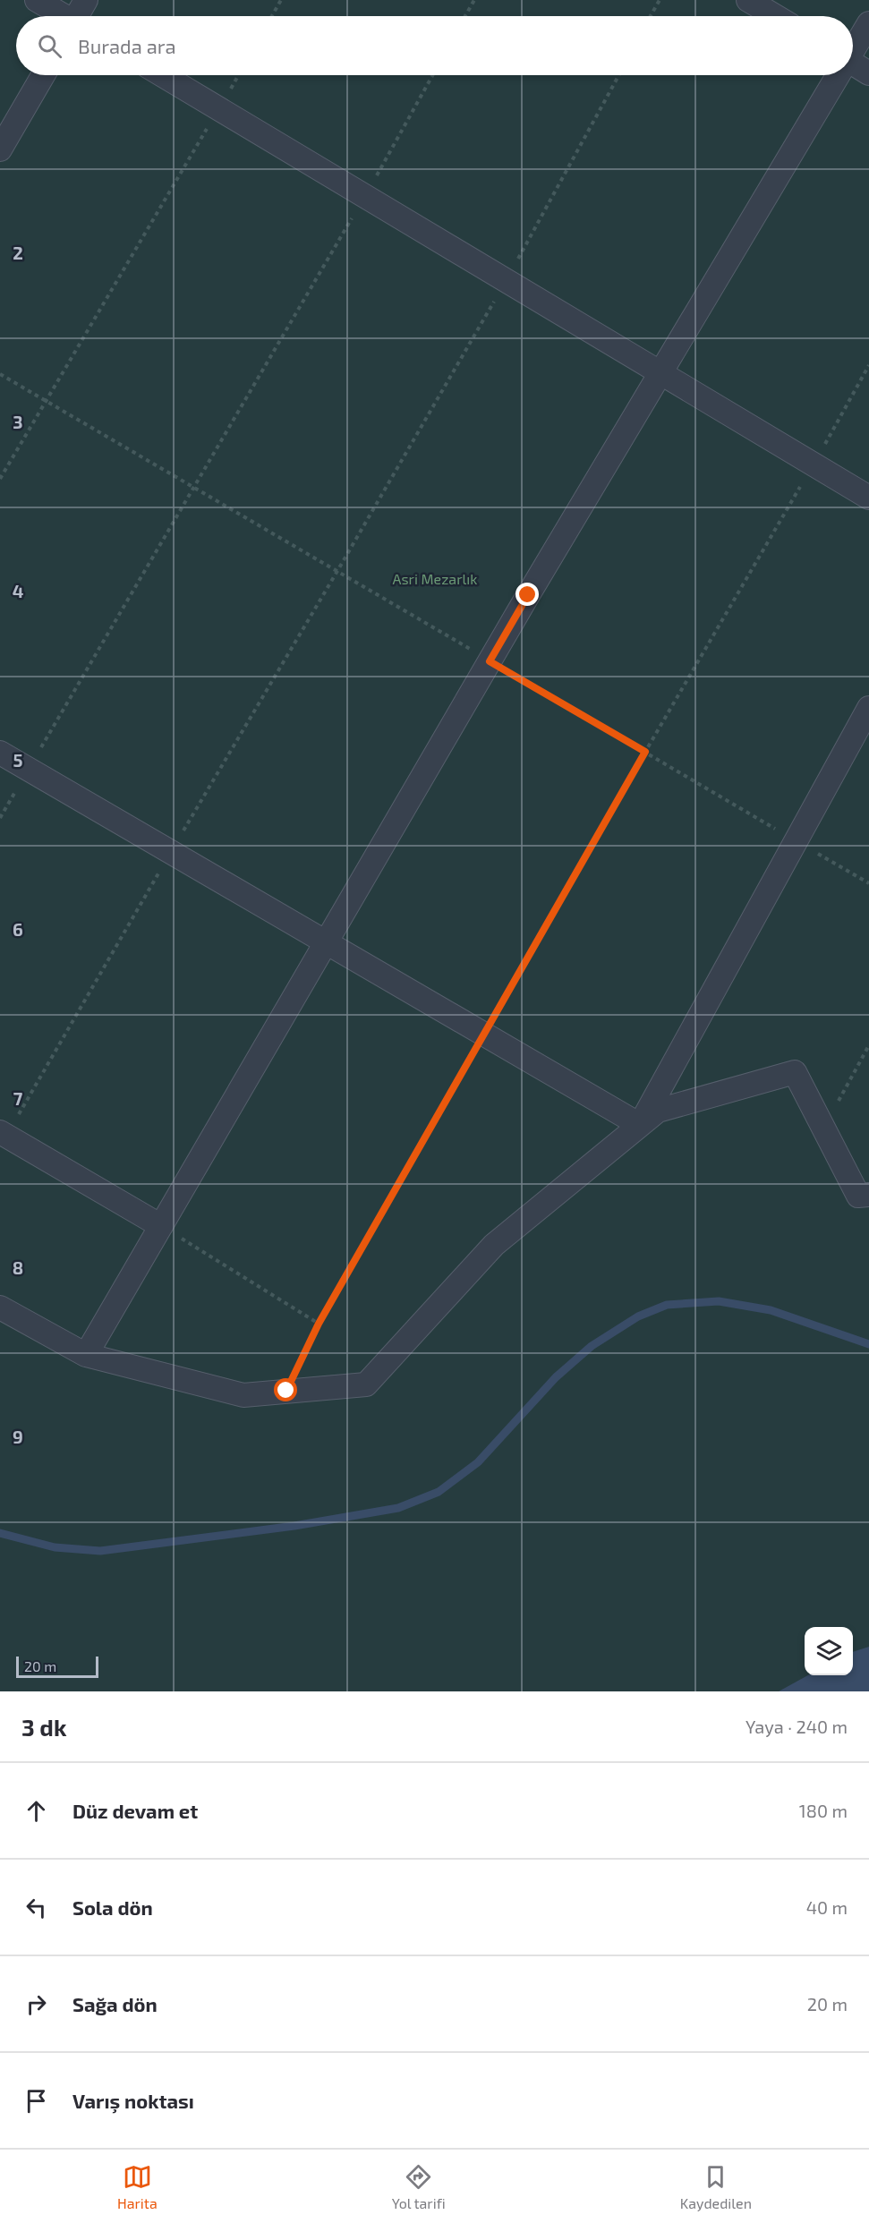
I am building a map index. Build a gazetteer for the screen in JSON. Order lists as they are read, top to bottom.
{
  "parks": ["Asri Mezarlık"],
  "scale_bar": "20 m",
  "page": {
    "search": "Burada ara",
    "scale": "20 m",
    "heading": ["3 dk", "Yaya · 240 m"],
    "list": [
      ["Düz devam et", "180 m"],
      ["Sola dön", "40 m"],
      ["Sağa dön", "20 m"],
      "Varış noktası"
    ],
    "nav": ["Harita", "Yol tarifi", "Kaydedilen"]
  },
  "grid": {
    "rows": [
      "2",
      "3",
      "4",
      "5",
      "6",
      "7",
      "8",
      "9"
    ]
  }
}
